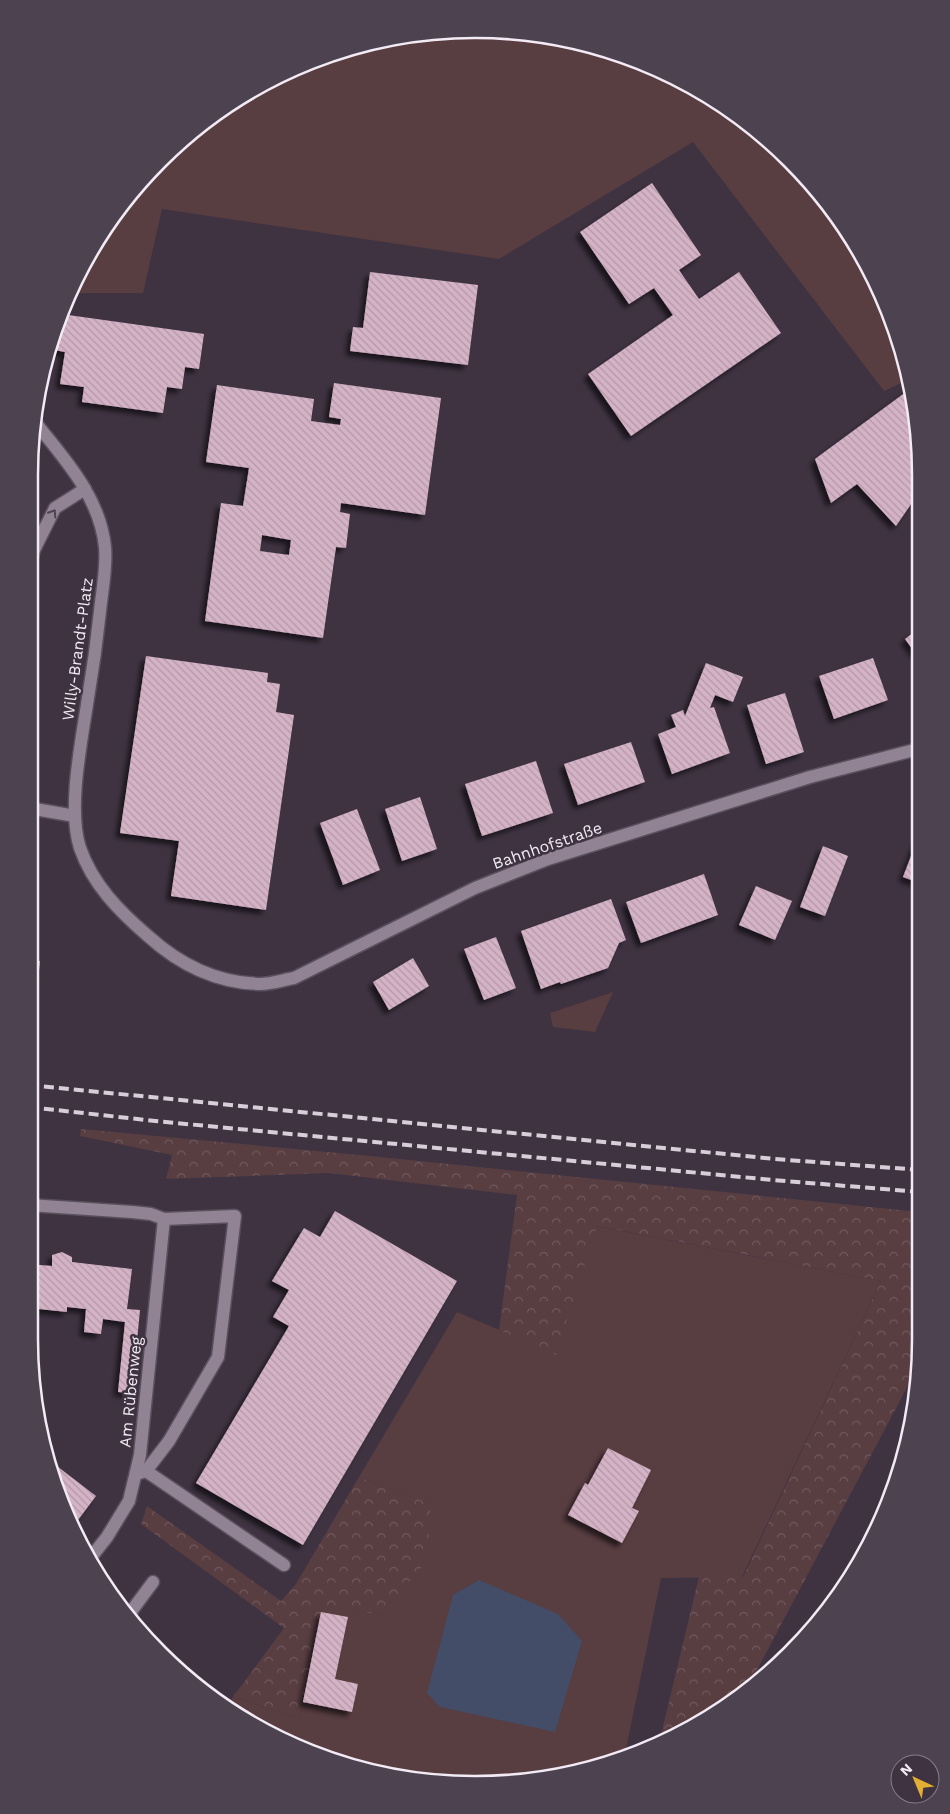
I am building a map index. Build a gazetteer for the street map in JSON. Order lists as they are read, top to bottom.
{
  "streets": {
    "street": ["Willy-Brandt-Platz", "Bahnhofstraße", "Am Rübenweg"]
  },
  "crossings": [
    ["Willy-Brandt-Platz", "Bahnhofstraße"]
  ],
  "north": "top left"
}
